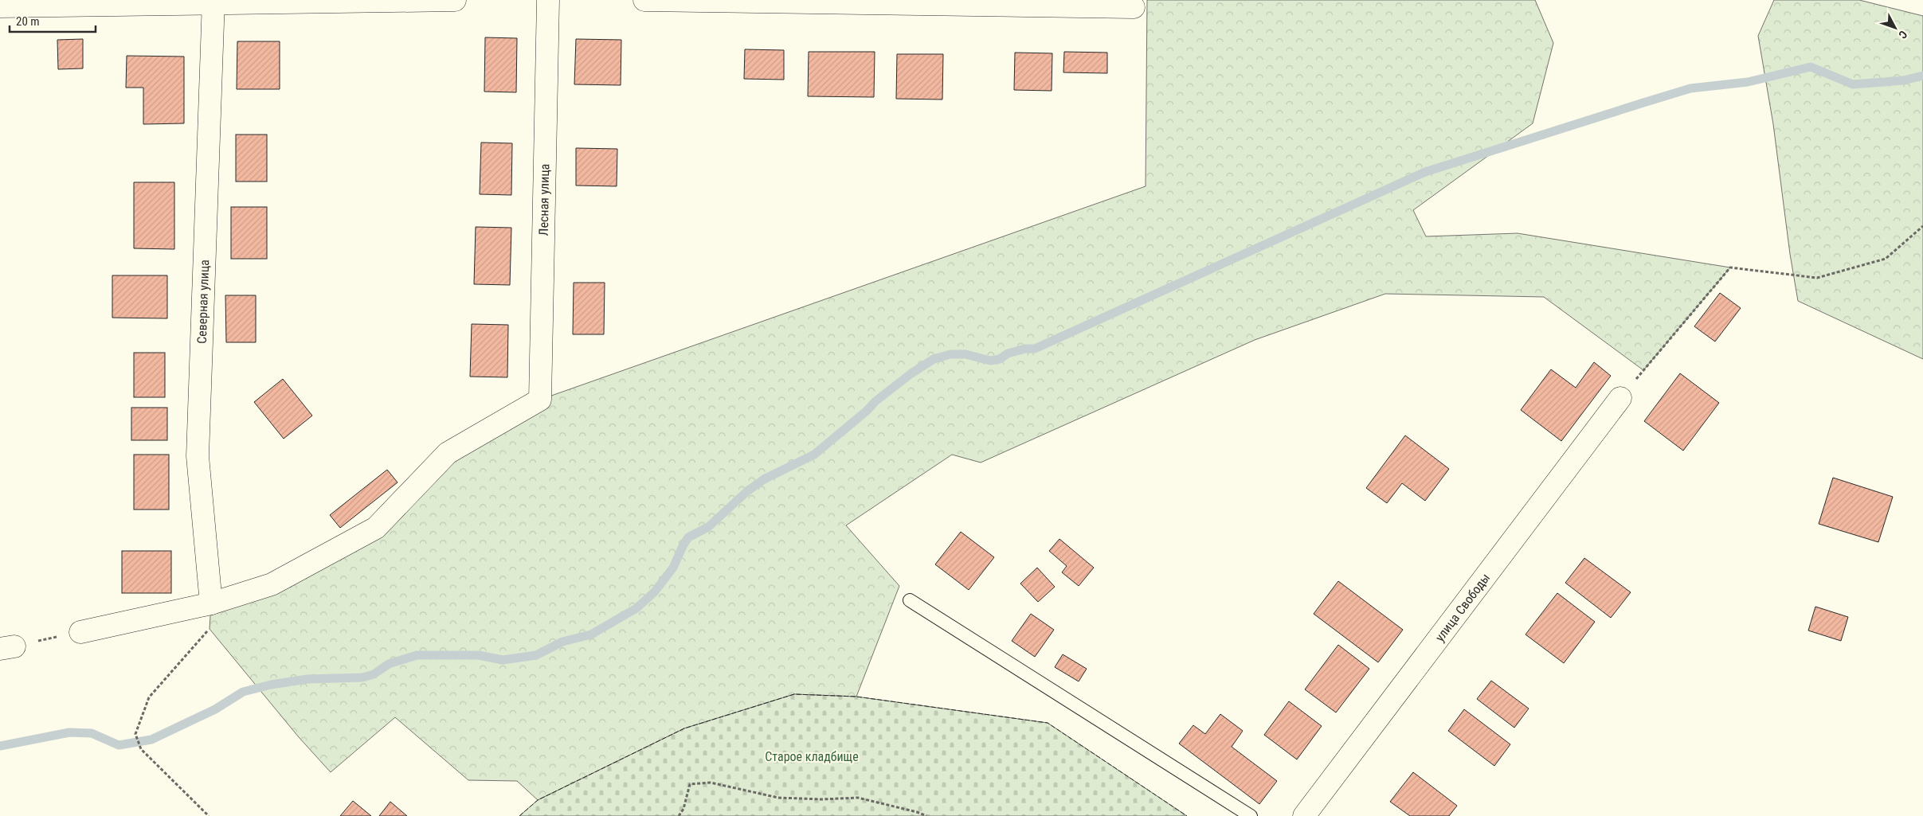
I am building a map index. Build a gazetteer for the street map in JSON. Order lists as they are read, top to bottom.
{
  "streets": {
    "street": ["Лесная улица", "Северная улица", "улица Свободы"]
  },
  "crossings": [
    ["Лесная улица", "Северная улица"]
  ],
  "parks": ["Старое кладбище"],
  "scale_bar": "20 m",
  "north": "bottom right"
}
